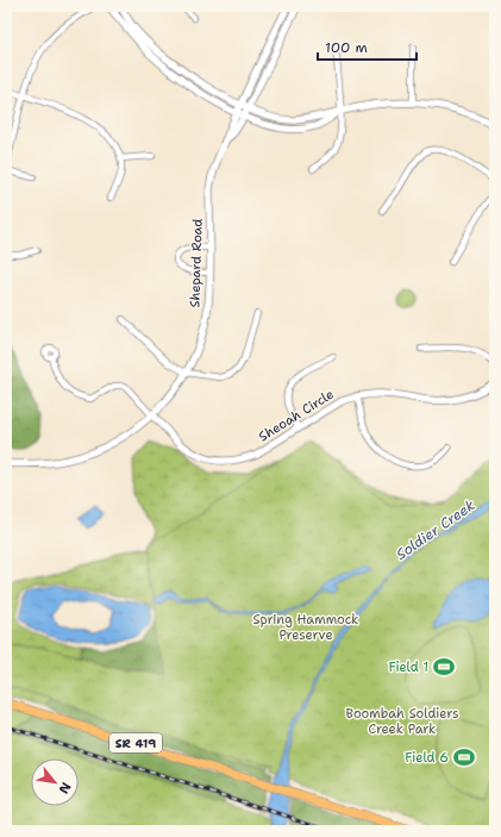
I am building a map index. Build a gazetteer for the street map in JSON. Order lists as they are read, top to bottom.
{
  "streets": {
    "main road": ["SR 419"],
    "street": ["Shepard Road", "Sheoah Circle"]
  },
  "crossings": [
    ["Shepard Road", "Sheoah Circle"]
  ],
  "water": ["Soldier Creek"],
  "parks": ["Spring Hammock Preserve", "Boombah Soldiers Creek Park"],
  "places": {
    "sports": ["Field 1", "Field 6"]
  },
  "scale_bar": "100 m",
  "north": "bottom right"
}
